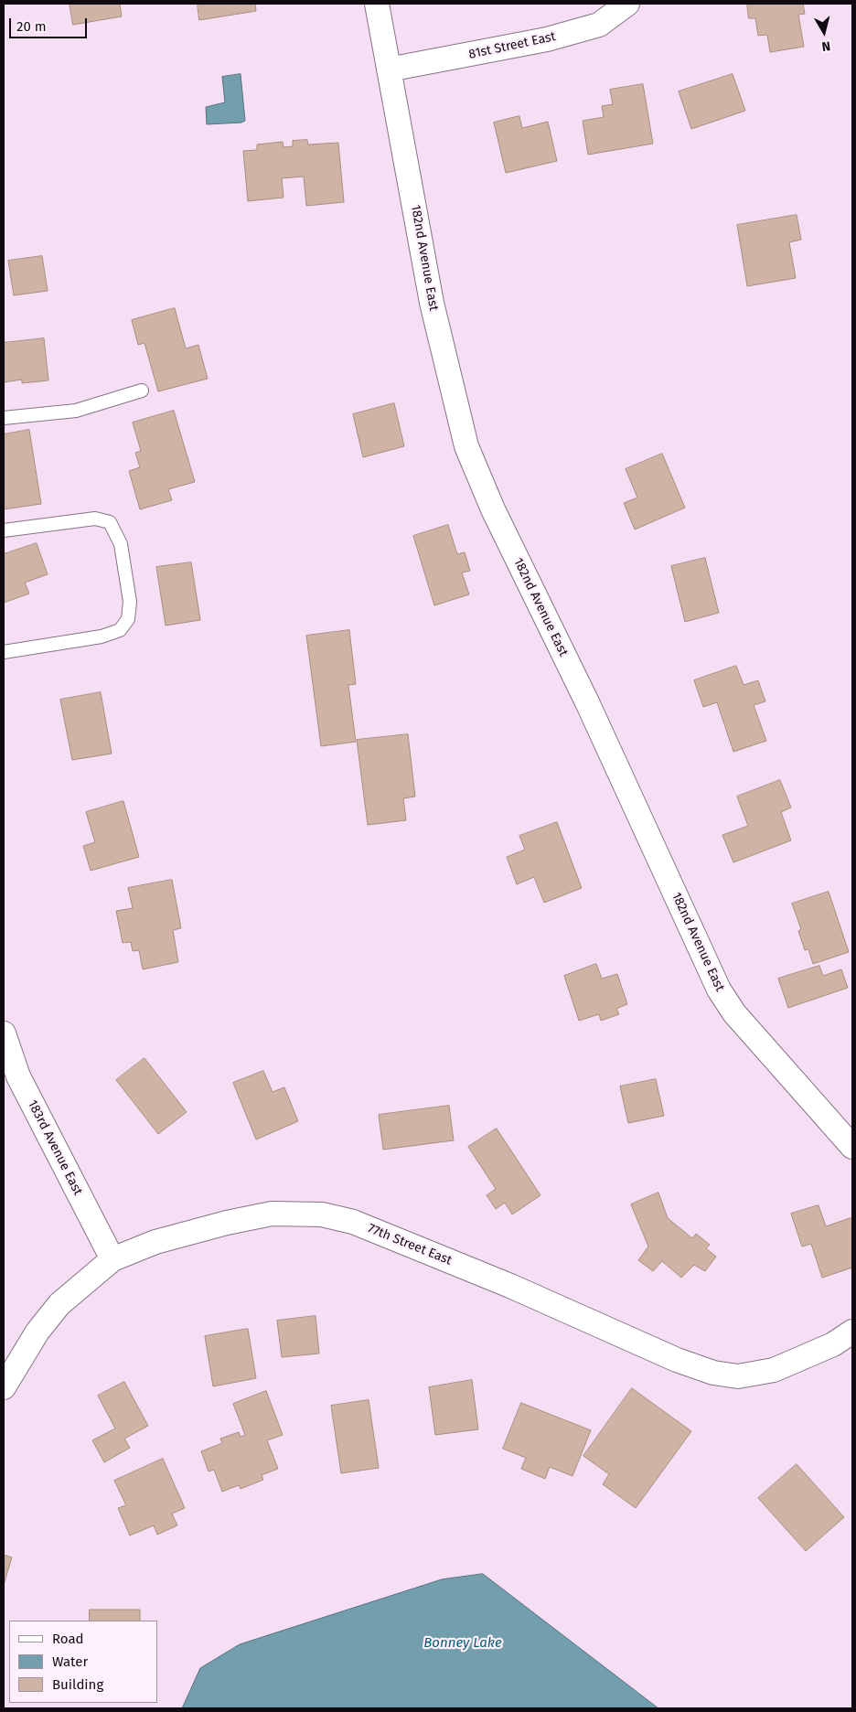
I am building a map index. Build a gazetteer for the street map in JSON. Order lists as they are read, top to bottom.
{
  "streets": {
    "street": [
      "81st Street East",
      "182nd Avenue East",
      "183rd Avenue East",
      "77th Street East"
    ]
  },
  "crossings": [
    ["81st Street East", "182nd Avenue East"],
    ["183rd Avenue East", "77th Street East"]
  ],
  "water": ["Bonney Lake"],
  "legend": ["Road", "Water", "Building"],
  "scale_bar": "20 m",
  "north": "bottom"
}
